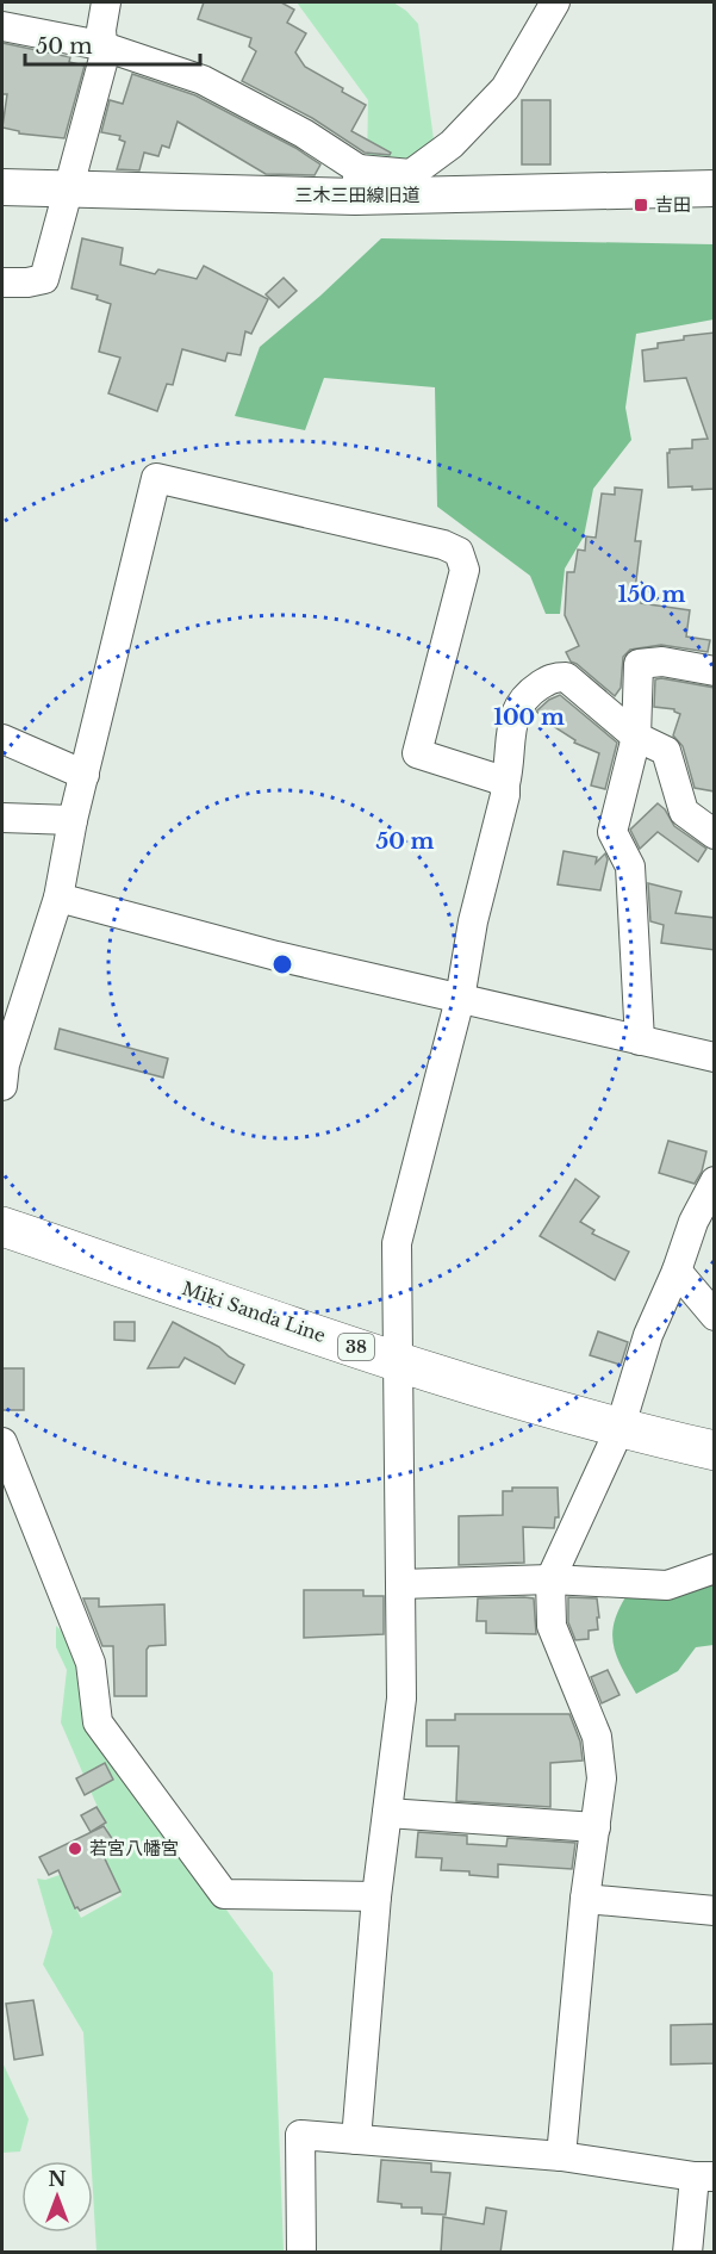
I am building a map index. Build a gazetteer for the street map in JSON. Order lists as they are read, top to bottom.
{
  "streets": {
    "main road": ["Miki Sanda Line", "38"],
    "street": ["三木三田線旧道"]
  },
  "places": {
    "transit": ["吉田"],
    "other": ["若宮八幡宮"]
  },
  "scale_bar": "50 m",
  "north": "top",
  "rings": ["150 m", "100 m", "50 m"]
}
